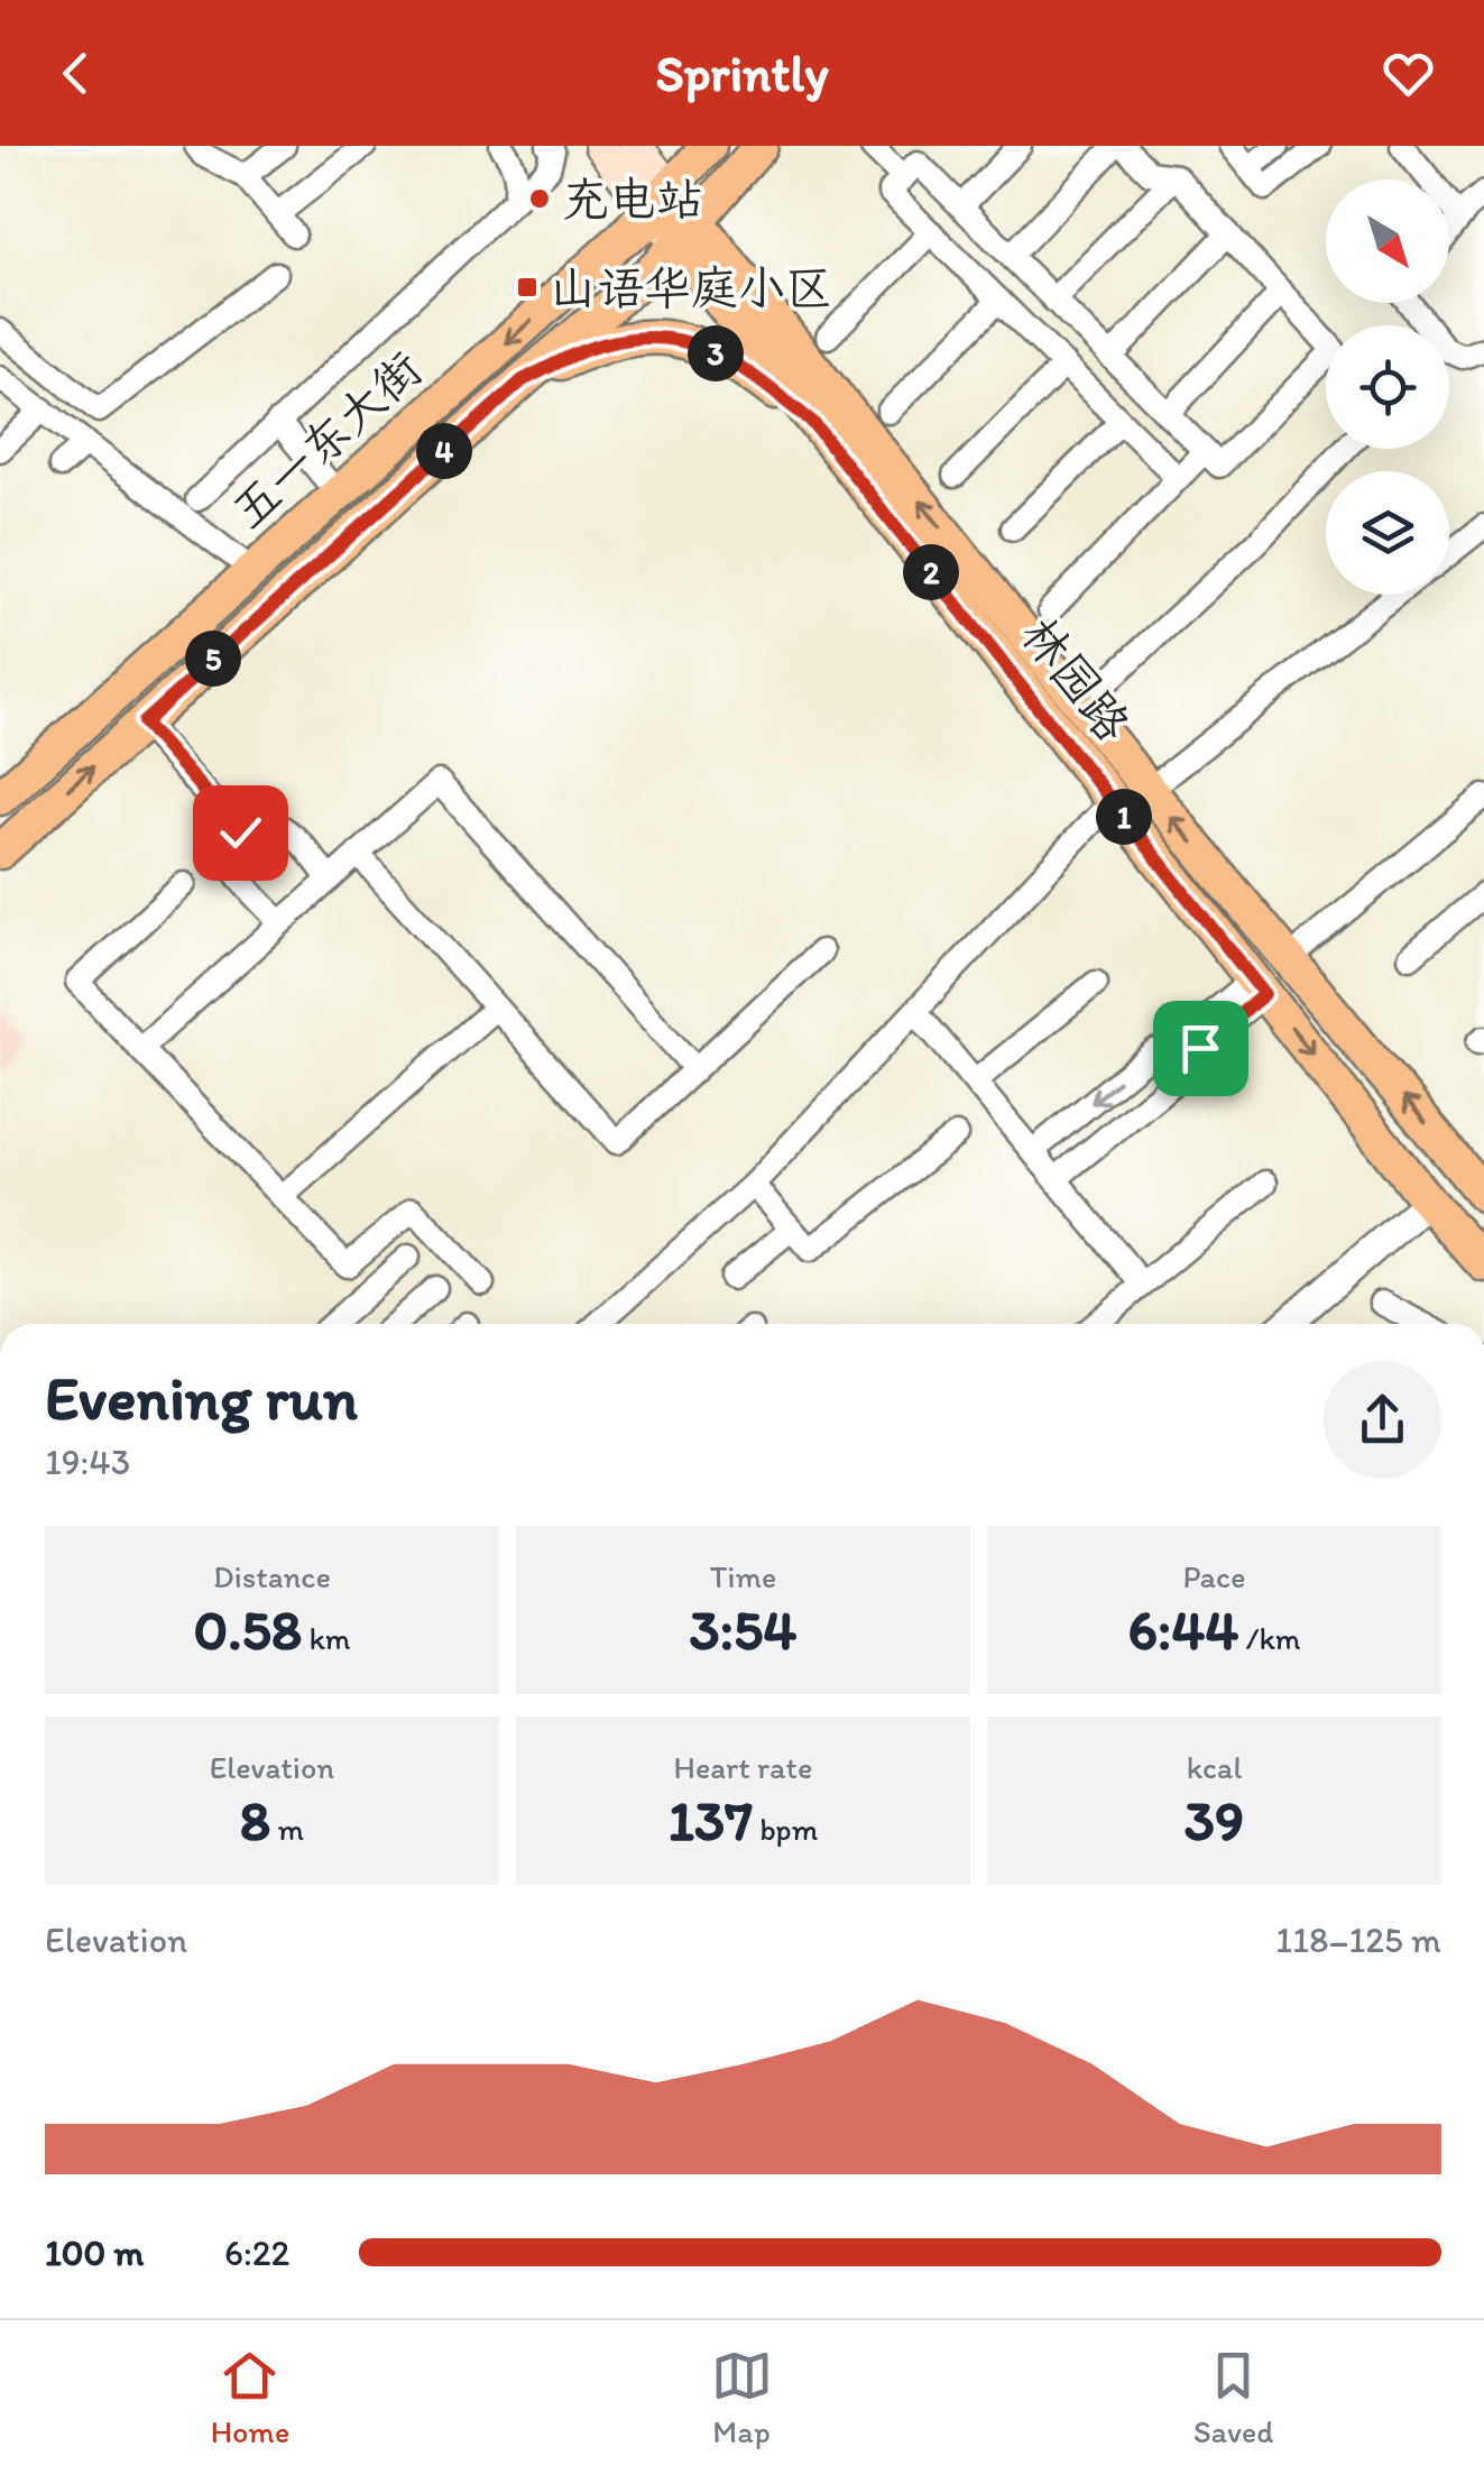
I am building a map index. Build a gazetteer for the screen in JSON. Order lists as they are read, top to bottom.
{
  "streets": {
    "main road": ["五一东大街", "林园路"]
  },
  "crossings": [
    ["五一东大街", "林园路"]
  ],
  "places": {
    "other": ["充电站"],
    "transit": ["山语华庭小区"]
  },
  "north": "bottom right",
  "page": {
    "header": "Sprintly",
    "pins": [
      "3",
      "4",
      "2",
      "5",
      "1"
    ],
    "heading": ["Evening run", "19:43"],
    "stats": [
      ["Distance", "0.58 km"],
      ["Time", "3:54"],
      ["Pace", "6:44 /km"],
      ["Elevation", "8 m"],
      ["Heart rate", "137 bpm"],
      ["kcal", "39"]
    ],
    "chart": ["Elevation", "118–125 m"],
    "list": [
      {
        "name": "100 m",
        "note": "6:22"
      }
    ],
    "tabs": ["Home", "Map", "Saved"]
  }
}
